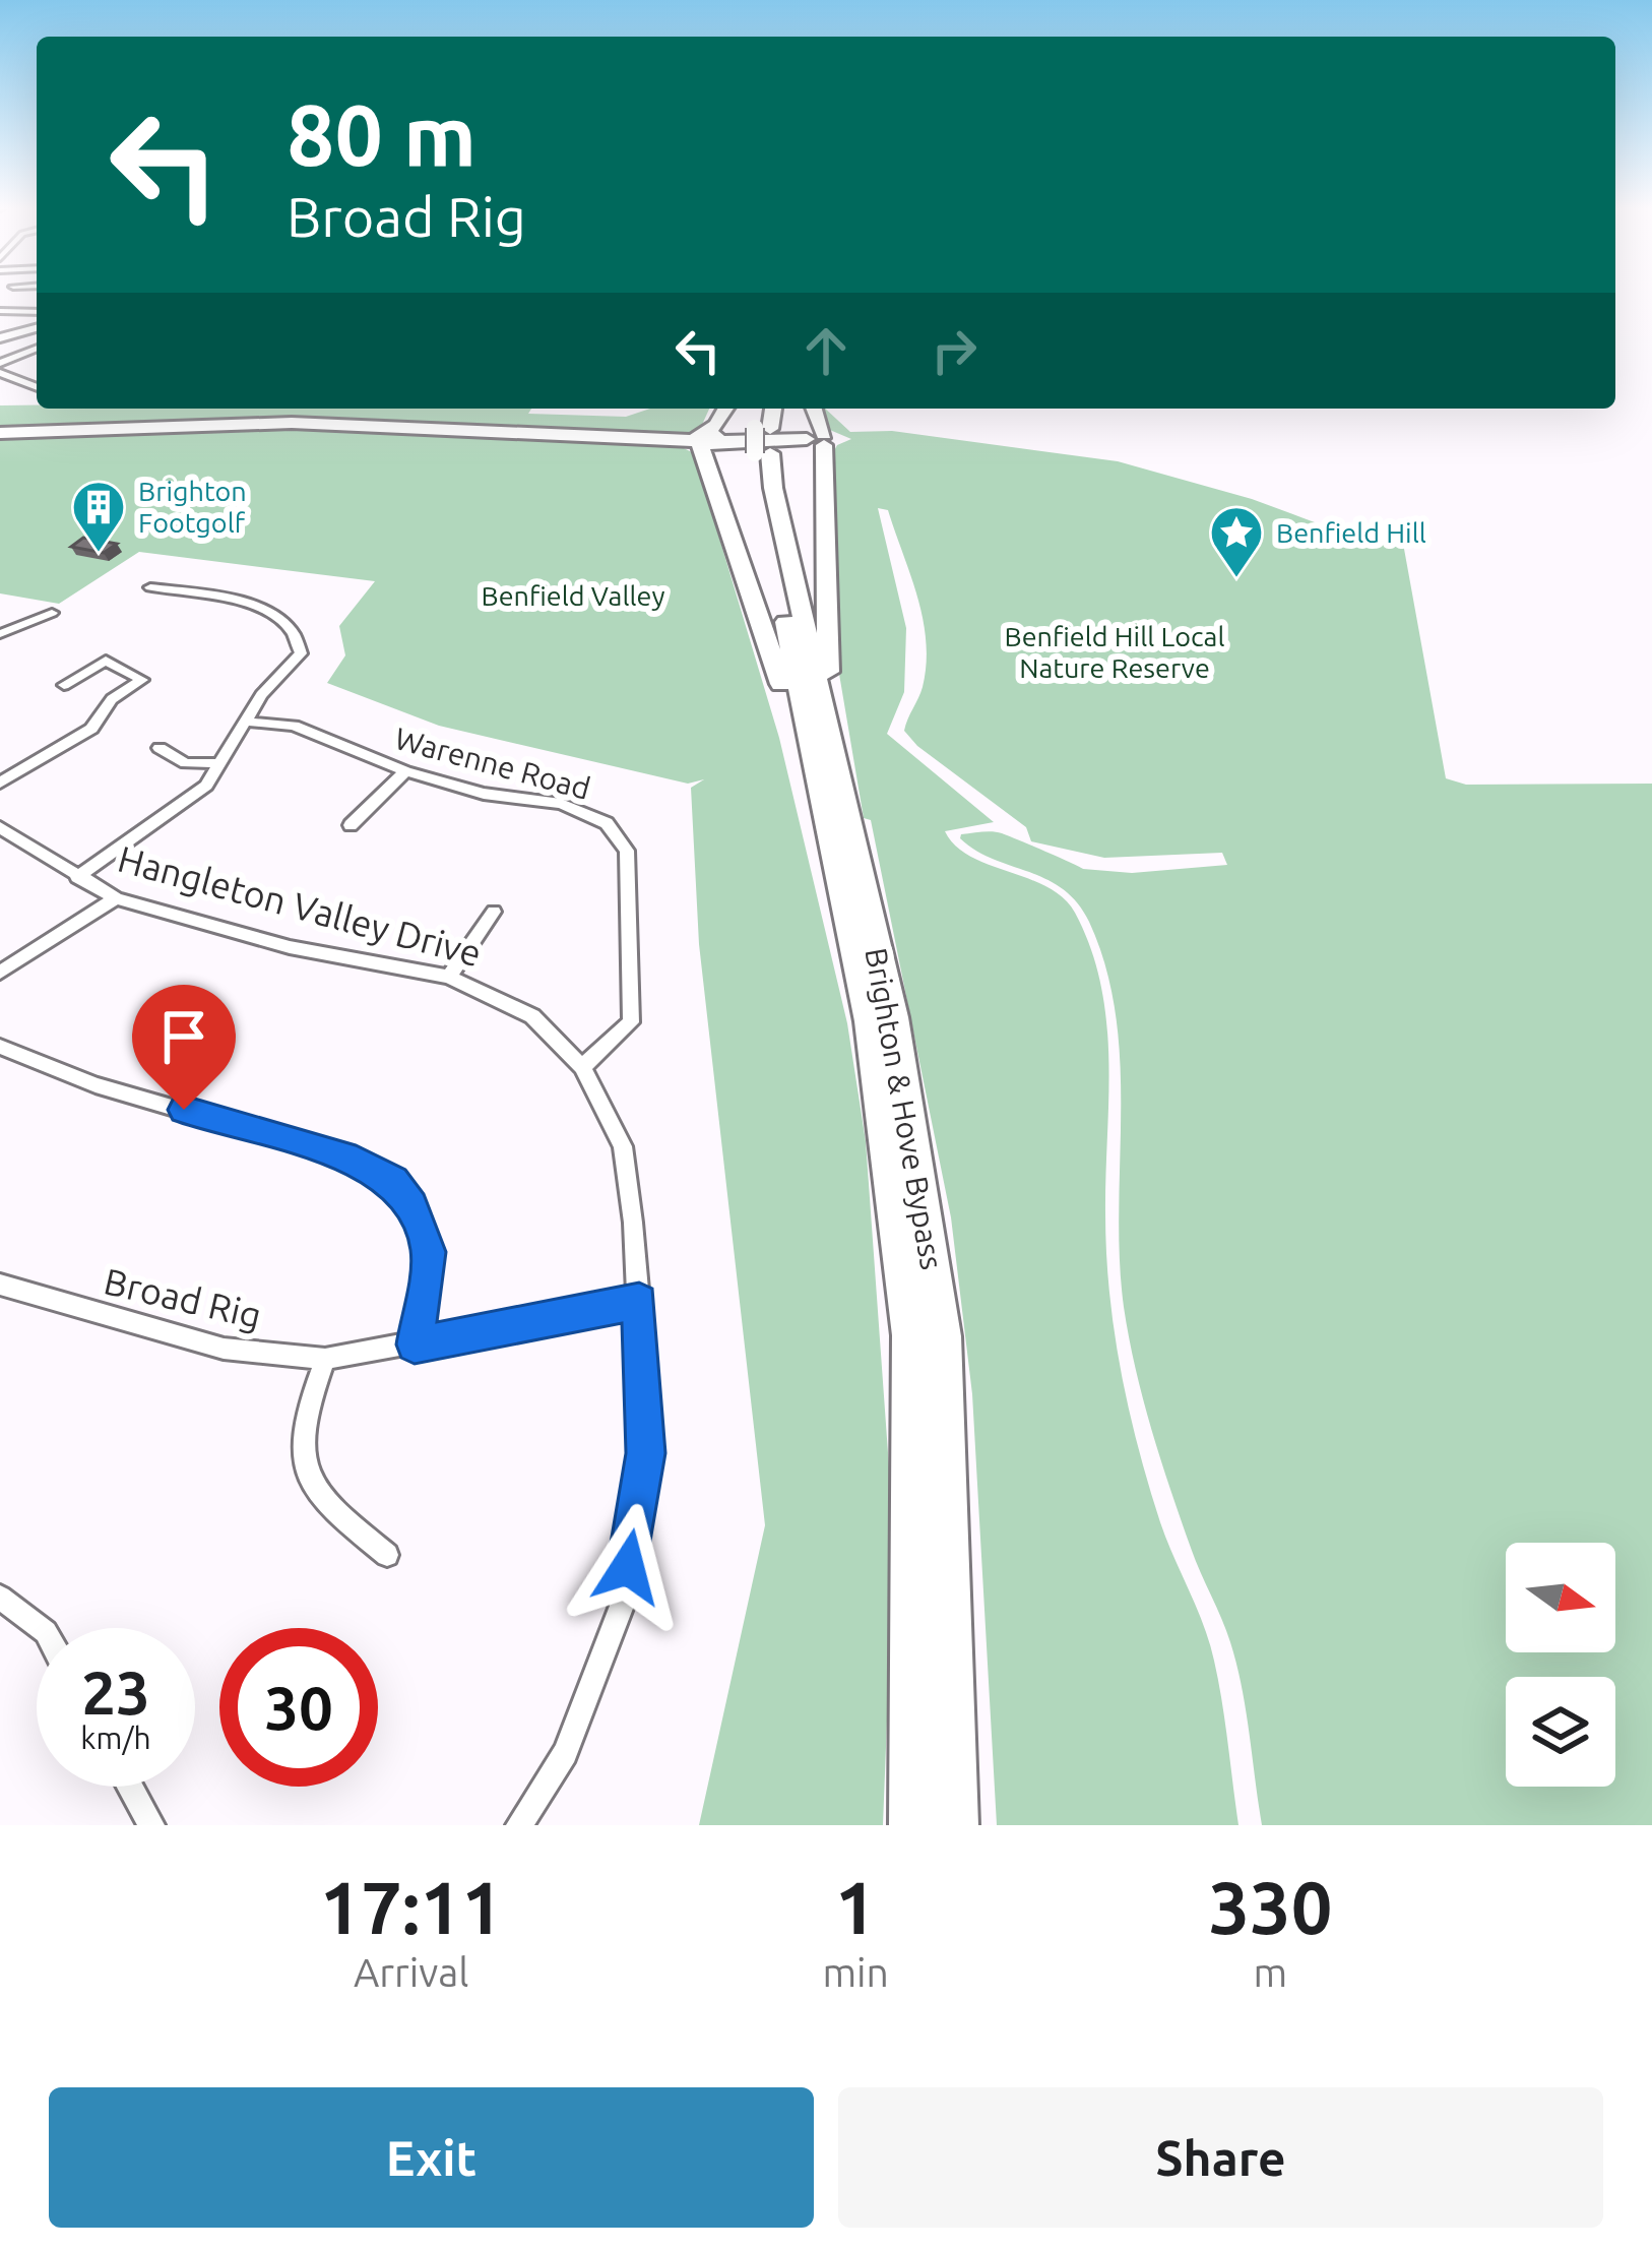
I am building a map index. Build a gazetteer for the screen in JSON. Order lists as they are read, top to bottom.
{
  "streets": {
    "highway": ["Brighton & Hove Bypass"],
    "street": ["Warenne Road", "Hangleton Valley Drive", "Broad Rig"]
  },
  "crossings": [
    ["Warenne Road", "Hangleton Valley Drive"],
    ["Hangleton Valley Drive", "Broad Rig"]
  ],
  "parks": ["Benfield Valley", "Benfield Hill Local Nature Reserve"],
  "places": {
    "building": ["Brighton Footgolf"],
    "place": ["Benfield Hill"]
  },
  "north": "right",
  "page": {
    "turn": ["80 m", "Broad Rig"],
    "speed": "23 km/h",
    "limit": "30",
    "eta": [
      "17:11",
      "Arrival",
      "1",
      "min",
      "330",
      "m"
    ],
    "buttons": ["Exit", "Share"]
  }
}
